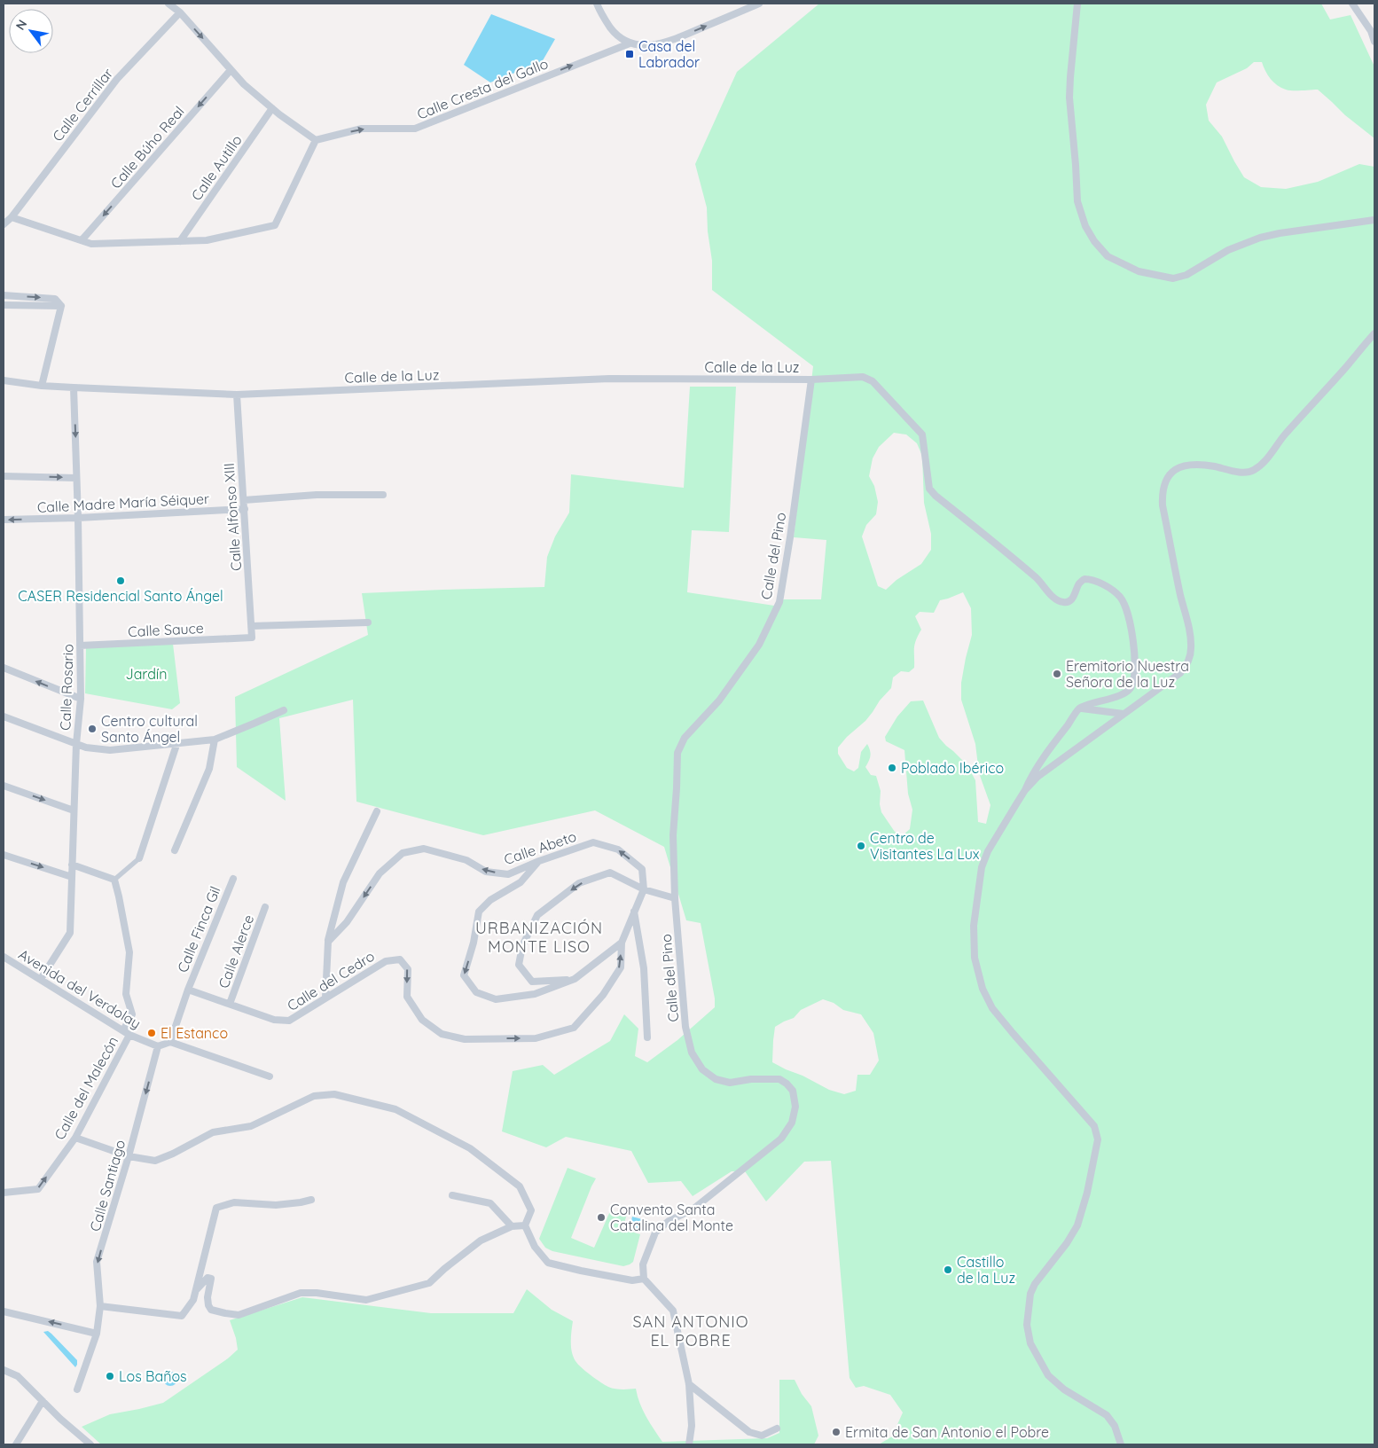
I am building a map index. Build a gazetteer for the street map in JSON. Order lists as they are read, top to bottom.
{
  "streets": {
    "street": [
      "Calle Cresta del Gallo",
      "Calle Cerrillar",
      "Calle Búho Real",
      "Calle Autillo",
      "Calle de la Luz",
      "Calle Madre María Séiquer",
      "Calle Alfonso XIII",
      "Calle del Pino",
      "Calle Sauce",
      "Calle Rosario",
      "Calle Abeto",
      "Calle Finca Gil",
      "Calle Alerce",
      "Calle del Cedro",
      "Avenida del Verdolay",
      "Calle del Malecón",
      "Calle Santiago"
    ]
  },
  "crossings": [
    ["Calle de la Luz", "Calle Alfonso XIII"],
    ["Calle de la Luz", "Calle del Pino"],
    ["Calle de la Luz", "Calle Rosario"],
    ["Calle Madre María Séiquer", "Calle Alfonso XIII"],
    ["Calle Madre María Séiquer", "Calle Rosario"],
    ["Calle Alfonso XIII", "Calle Sauce"],
    ["Calle Sauce", "Calle Rosario"],
    ["Calle Rosario", "Avenida del Verdolay"],
    ["Calle Abeto", "Calle del Cedro"],
    ["Calle Finca Gil", "Calle del Cedro"],
    ["Calle Alerce", "Calle del Cedro"],
    ["Avenida del Verdolay", "Calle del Malecón"],
    ["Avenida del Verdolay", "Calle Santiago"]
  ],
  "one_way": [
    "Calle Cresta del Gallo",
    "Calle Búho Real",
    "Calle Abeto",
    "Calle Santiago"
  ],
  "districts": ["URBANIZACIÓN MONTE LISO", "SAN ANTONIO EL POBRE"],
  "parks": ["Jardín"],
  "places": {
    "transit": ["Casa del Labrador"],
    "other": [
      "CASER Residencial Santo Ángel",
      "Eremitorio Nuestra Señora de la Luz",
      "Centro cultural Santo Ángel",
      "Poblado Ibérico",
      "Centro de Visitantes La Lux",
      "El Estanco",
      "Convento Santa Catalina del Monte",
      "Castillo de la Luz",
      "Los Baños",
      "Ermita de San Antonio el Pobre"
    ]
  },
  "north": "top left"
}
